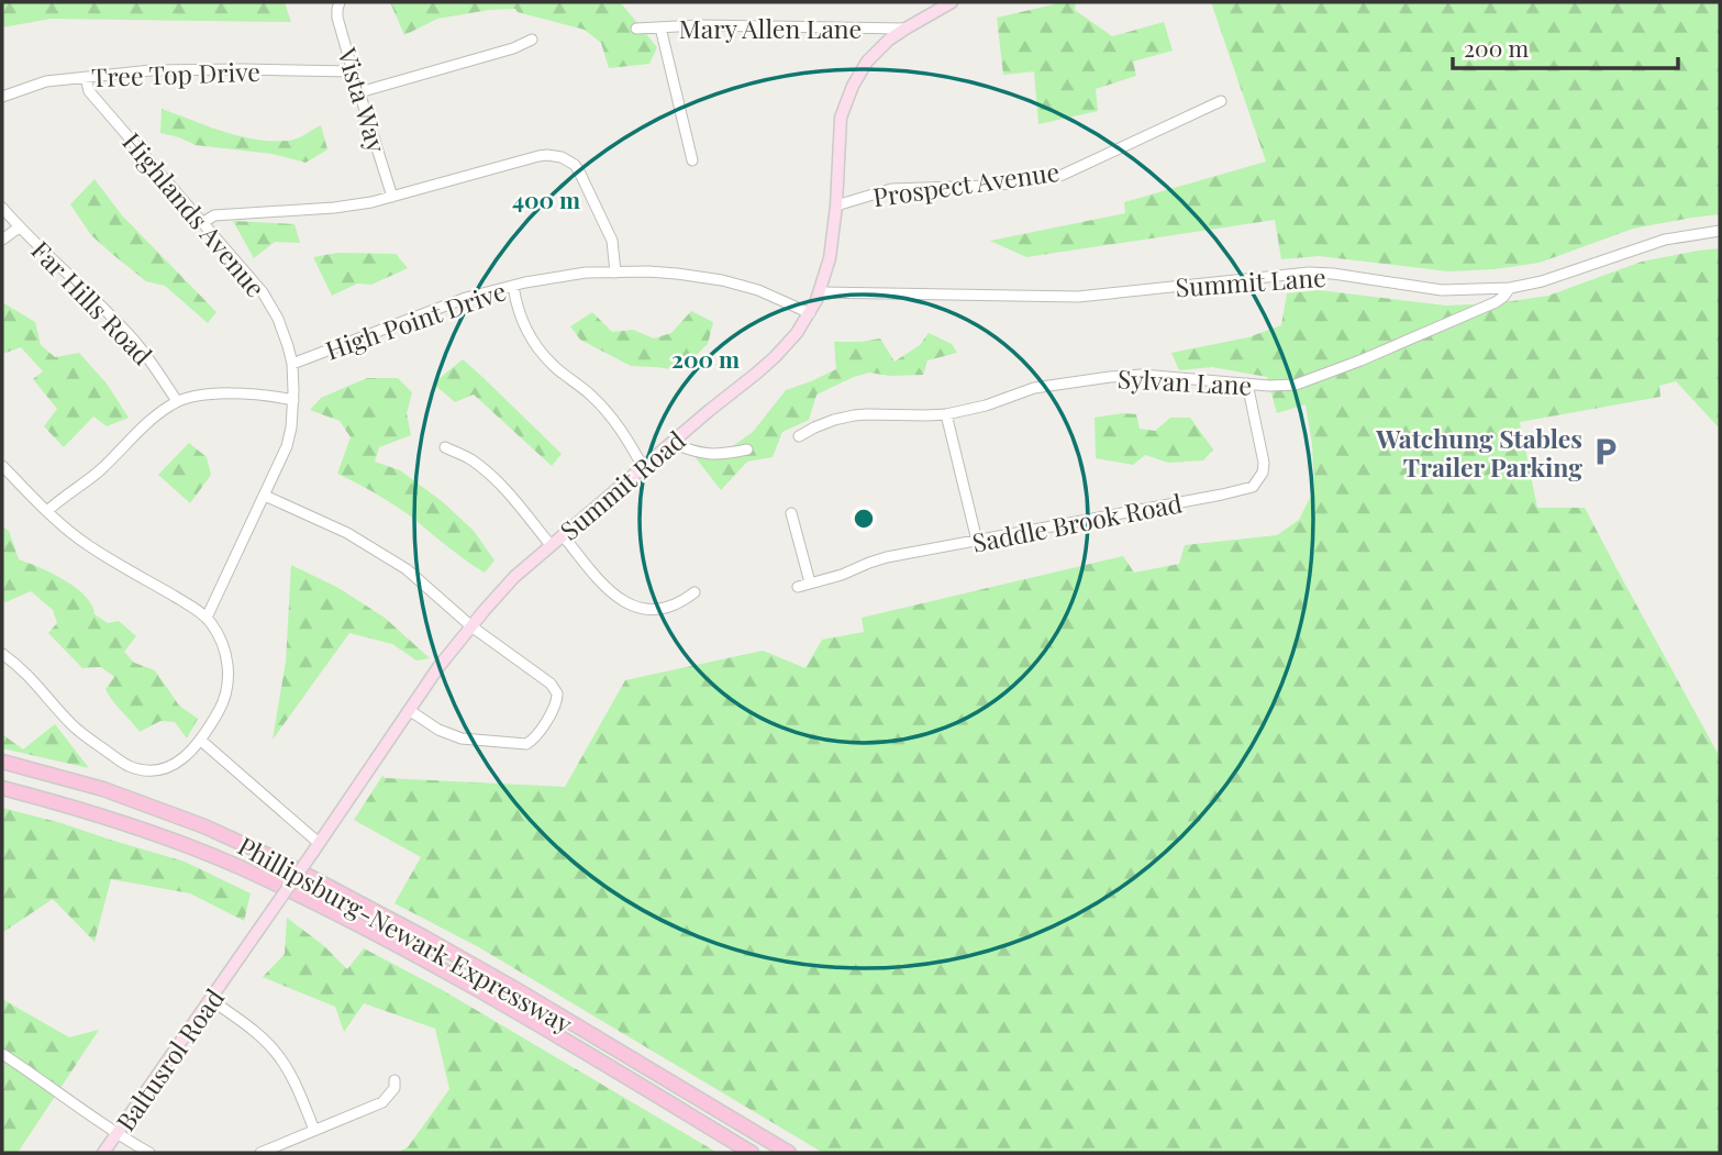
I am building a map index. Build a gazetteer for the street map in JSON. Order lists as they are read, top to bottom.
{
  "streets": {
    "highway": ["Phillipsburg-Newark Expressway"],
    "main road": ["Summit Road", "Baltusrol Road"],
    "street": [
      "Mary Allen Lane",
      "Tree Top Drive",
      "Vista Way",
      "Prospect Avenue",
      "Highlands Avenue",
      "Summit Lane",
      "Far Hills Road",
      "High Point Drive",
      "Sylvan Lane",
      "Saddle Brook Road"
    ]
  },
  "crossings": [
    ["Mary Allen Lane", "Summit Road"],
    ["Tree Top Drive", "Vista Way"],
    ["Tree Top Drive", "Highlands Avenue"],
    ["Prospect Avenue", "Summit Road"],
    ["Highlands Avenue", "High Point Drive"],
    ["Summit Lane", "Sylvan Lane"],
    ["Summit Lane", "Summit Road"],
    ["High Point Drive", "Summit Road"],
    ["Sylvan Lane", "Saddle Brook Road"],
    ["Summit Road", "Baltusrol Road"]
  ],
  "places": {
    "parking": ["Watchung Stables Trailer Parking"]
  },
  "scale_bar": "200 m",
  "rings": ["400 m", "200 m"]
}
